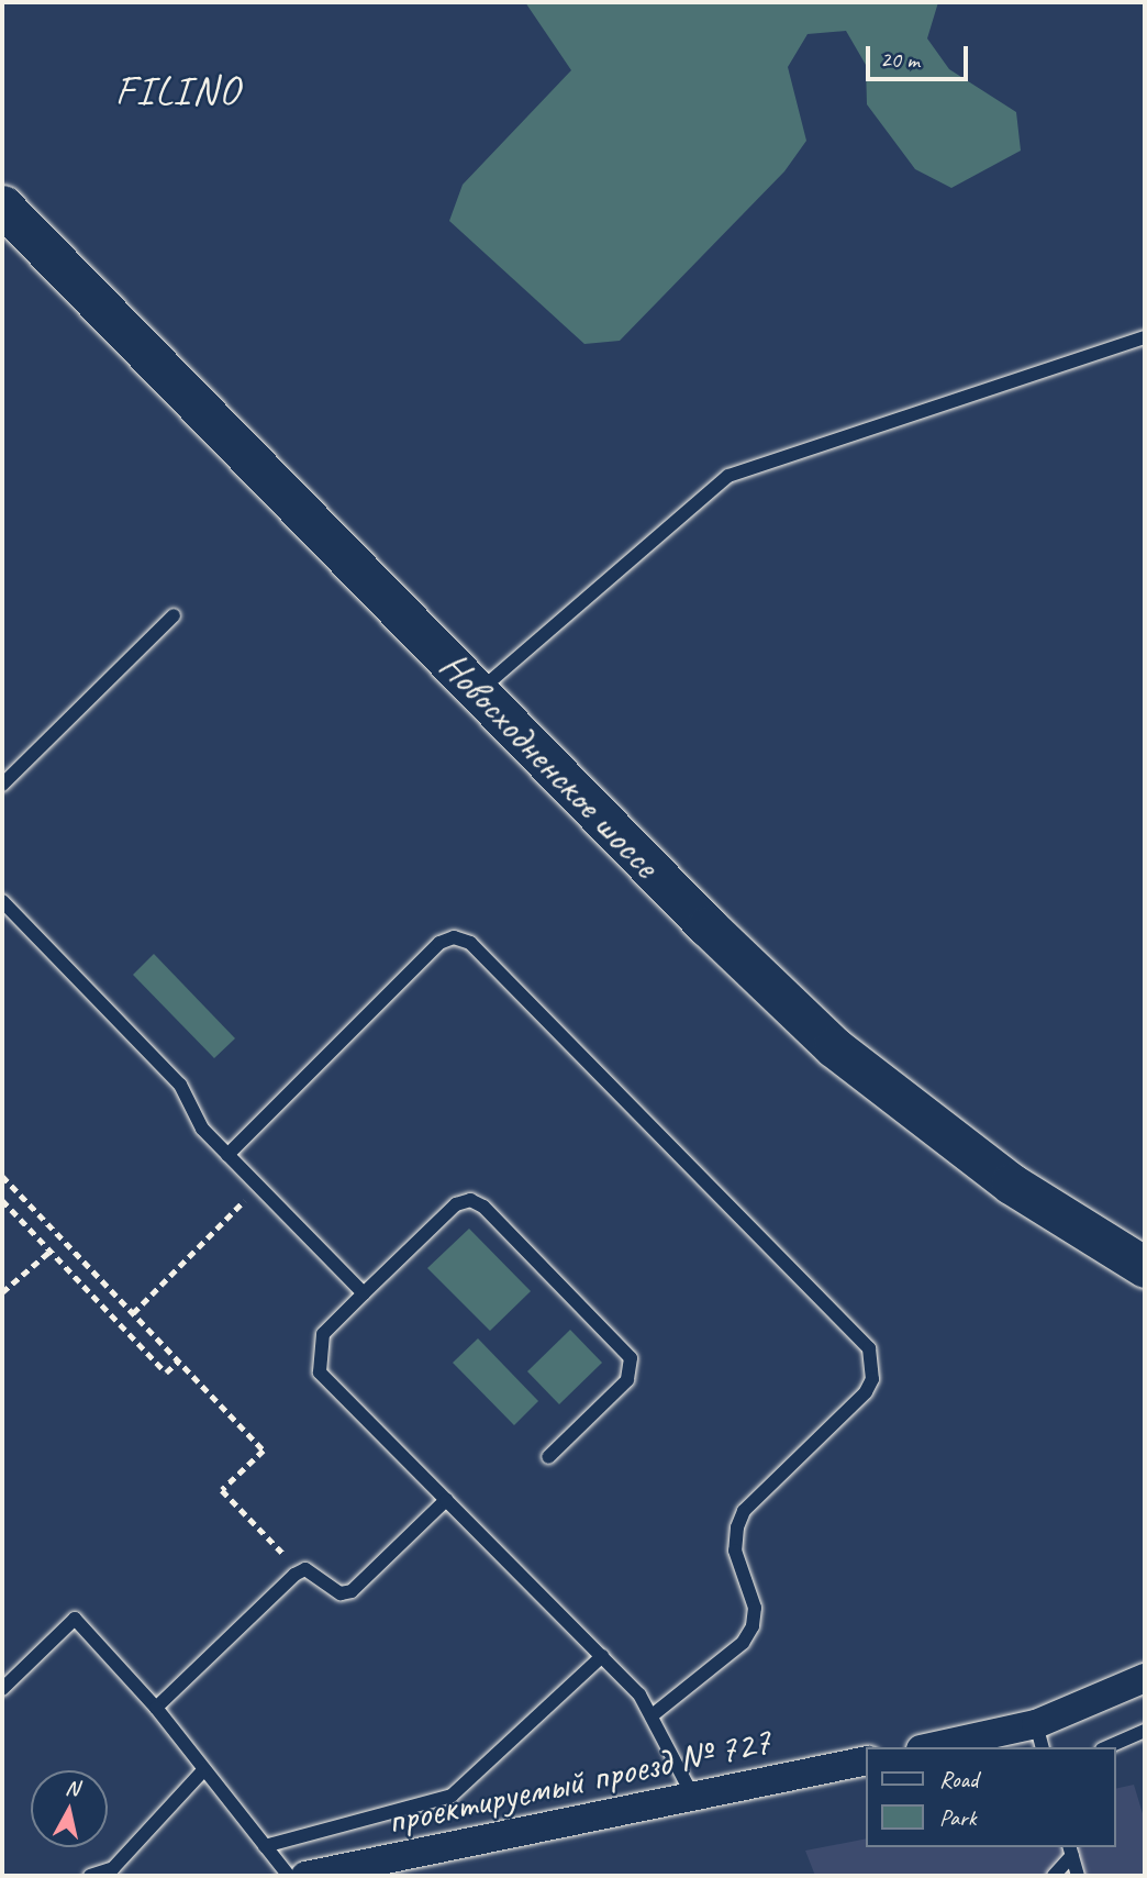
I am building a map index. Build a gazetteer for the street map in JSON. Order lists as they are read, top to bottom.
{
  "streets": {
    "main road": ["Новосходненское шоссе"],
    "street": ["проектируемый проезд № 727"]
  },
  "districts": ["FILINO"],
  "legend": ["Road", "Park"],
  "scale_bar": "20 m",
  "north": "top"
}
